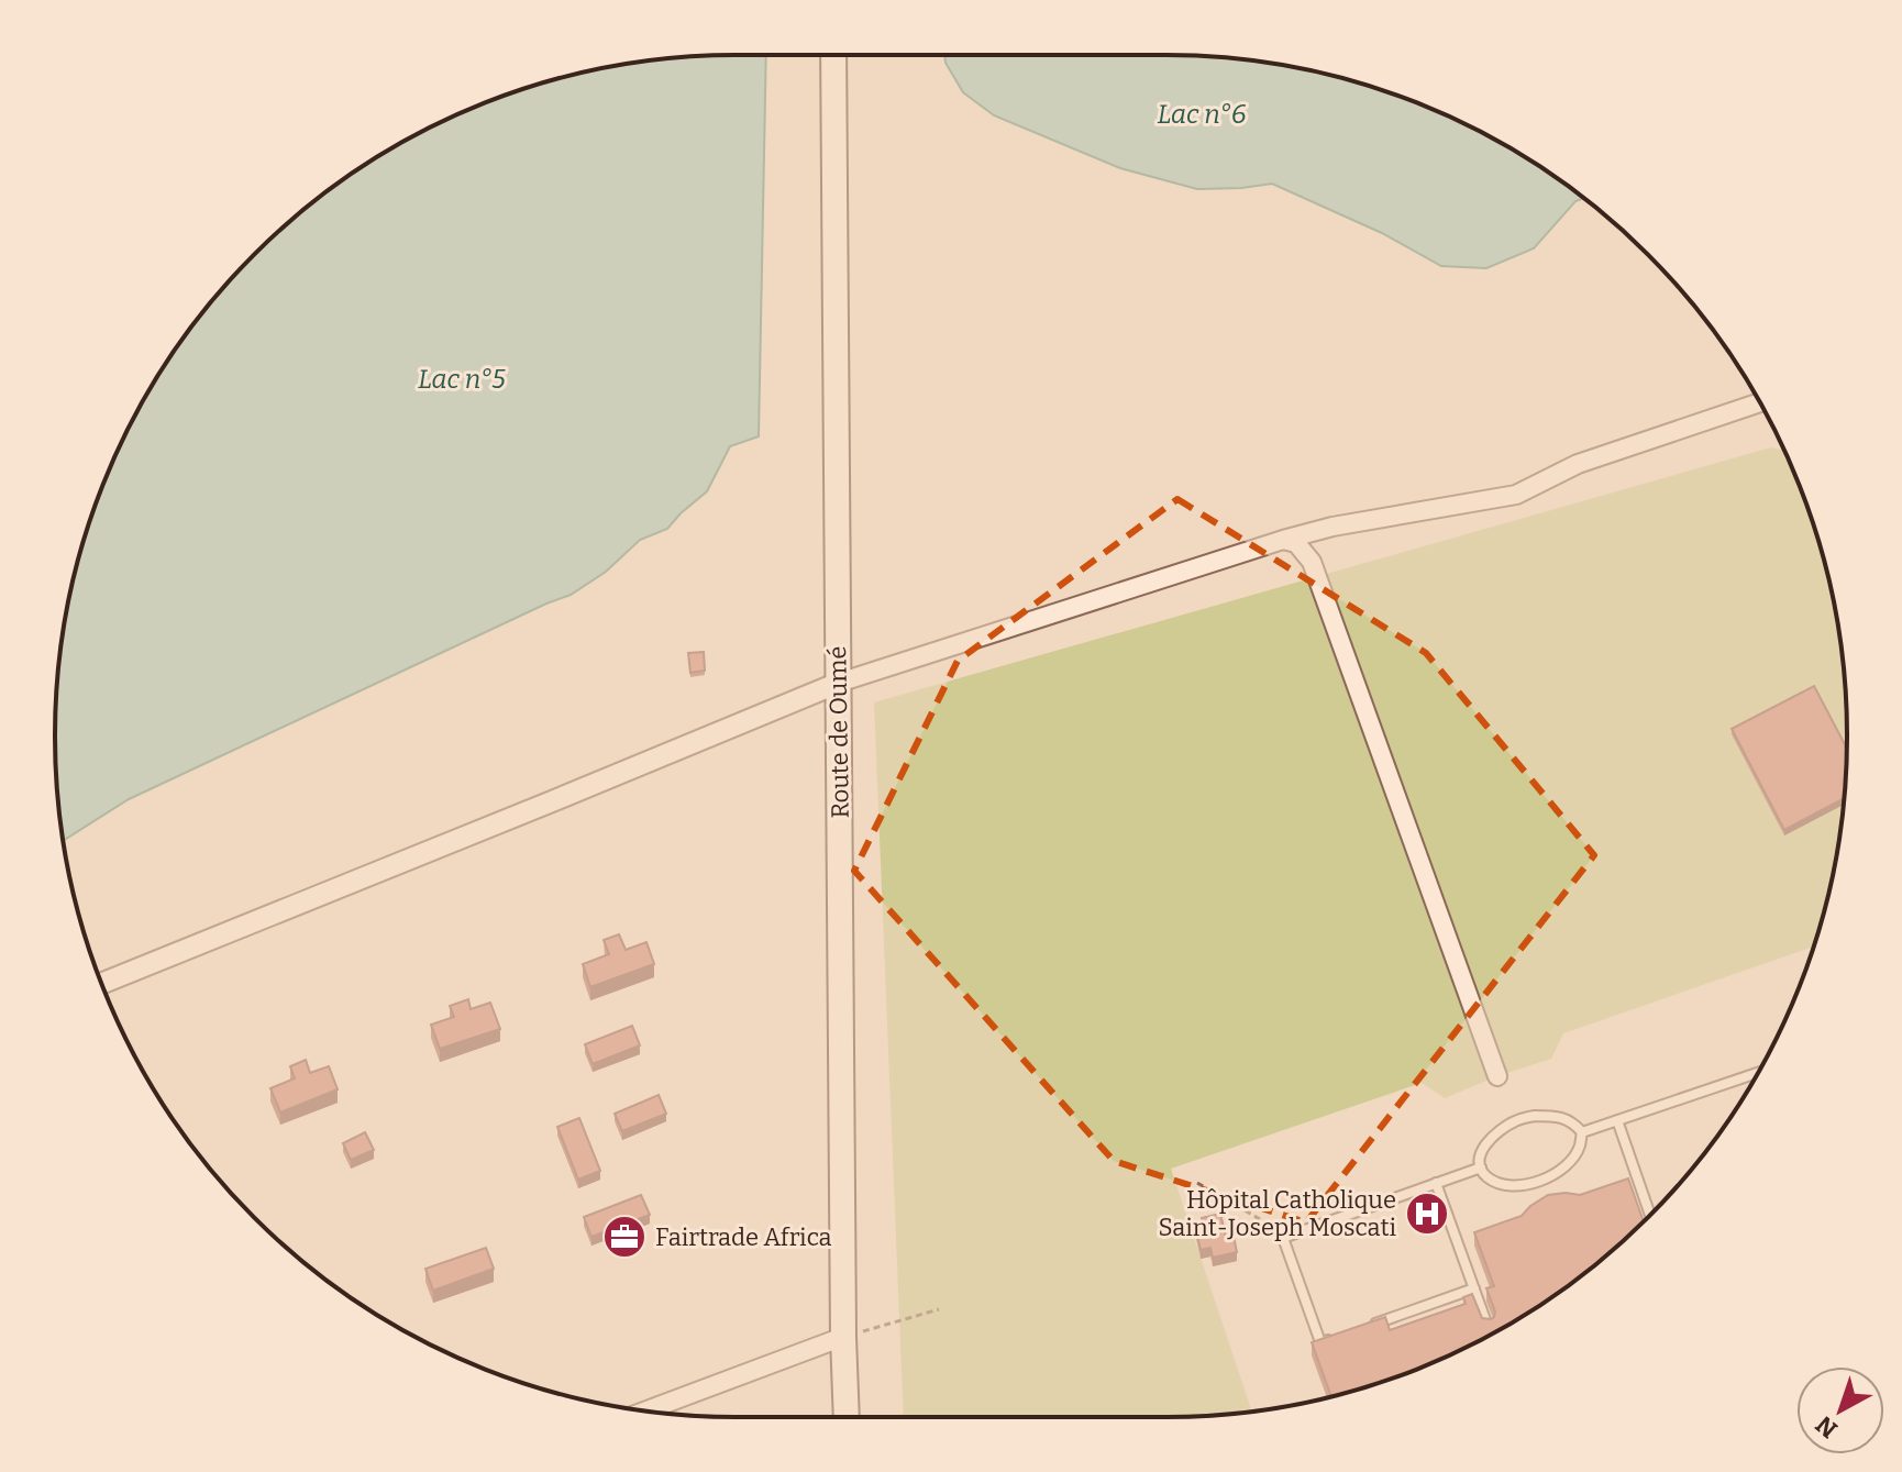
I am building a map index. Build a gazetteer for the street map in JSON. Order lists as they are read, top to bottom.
{
  "streets": {
    "main road": ["Route de Oumé"]
  },
  "water": ["Lac n°6", "Lac n°5"],
  "places": {
    "hospital": ["Hôpital Catholique Saint-Joseph Moscati"],
    "office": ["Fairtrade Africa"]
  },
  "north": "bottom left"
}
